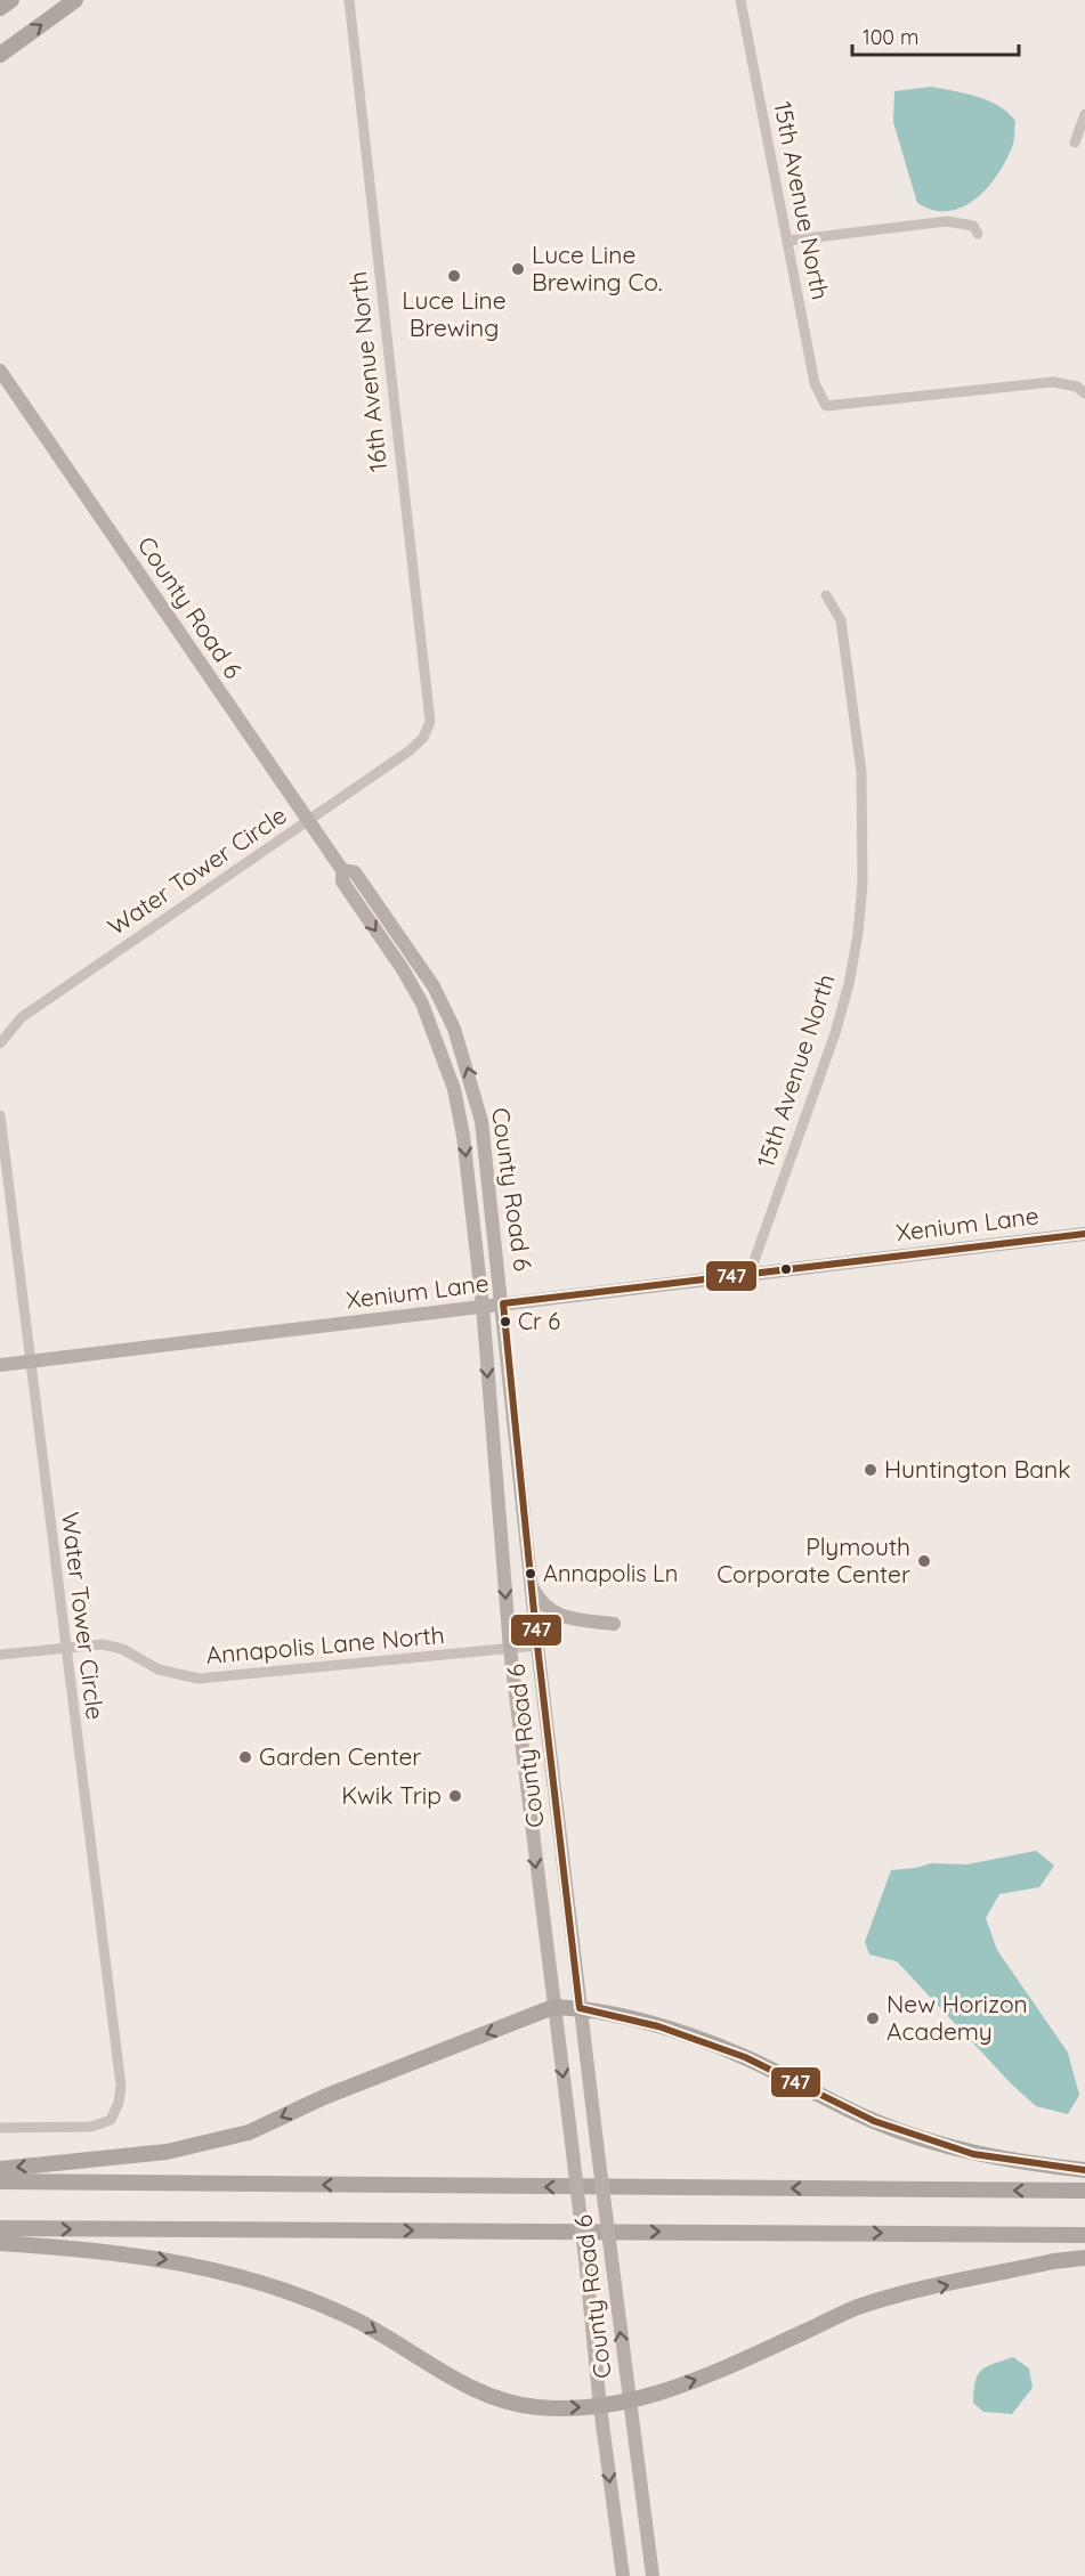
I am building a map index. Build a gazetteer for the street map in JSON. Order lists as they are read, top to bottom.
{
  "streets": {
    "main road": ["County Road 6", "Xenium Lane"],
    "street": [
      "15th Avenue North",
      "16th Avenue North",
      "Water Tower Circle",
      "Annapolis Lane North"
    ]
  },
  "crossings": [
    ["15th Avenue North", "Xenium Lane"],
    ["16th Avenue North", "Water Tower Circle"],
    ["County Road 6", "Water Tower Circle"],
    ["County Road 6", "Xenium Lane"],
    ["County Road 6", "Annapolis Lane North"],
    ["Water Tower Circle", "Xenium Lane"],
    ["Water Tower Circle", "Annapolis Lane North"]
  ],
  "places": [
    "Luce Line Brewing Co.",
    "Luce Line Brewing",
    "Cr 6",
    "Huntington Bank",
    "Plymouth Corporate Center",
    "Annapolis Ln",
    "Garden Center",
    "Kwik Trip",
    "New Horizon Academy"
  ],
  "lines": ["transit line 747"],
  "scale_bar": "100 m"
}
